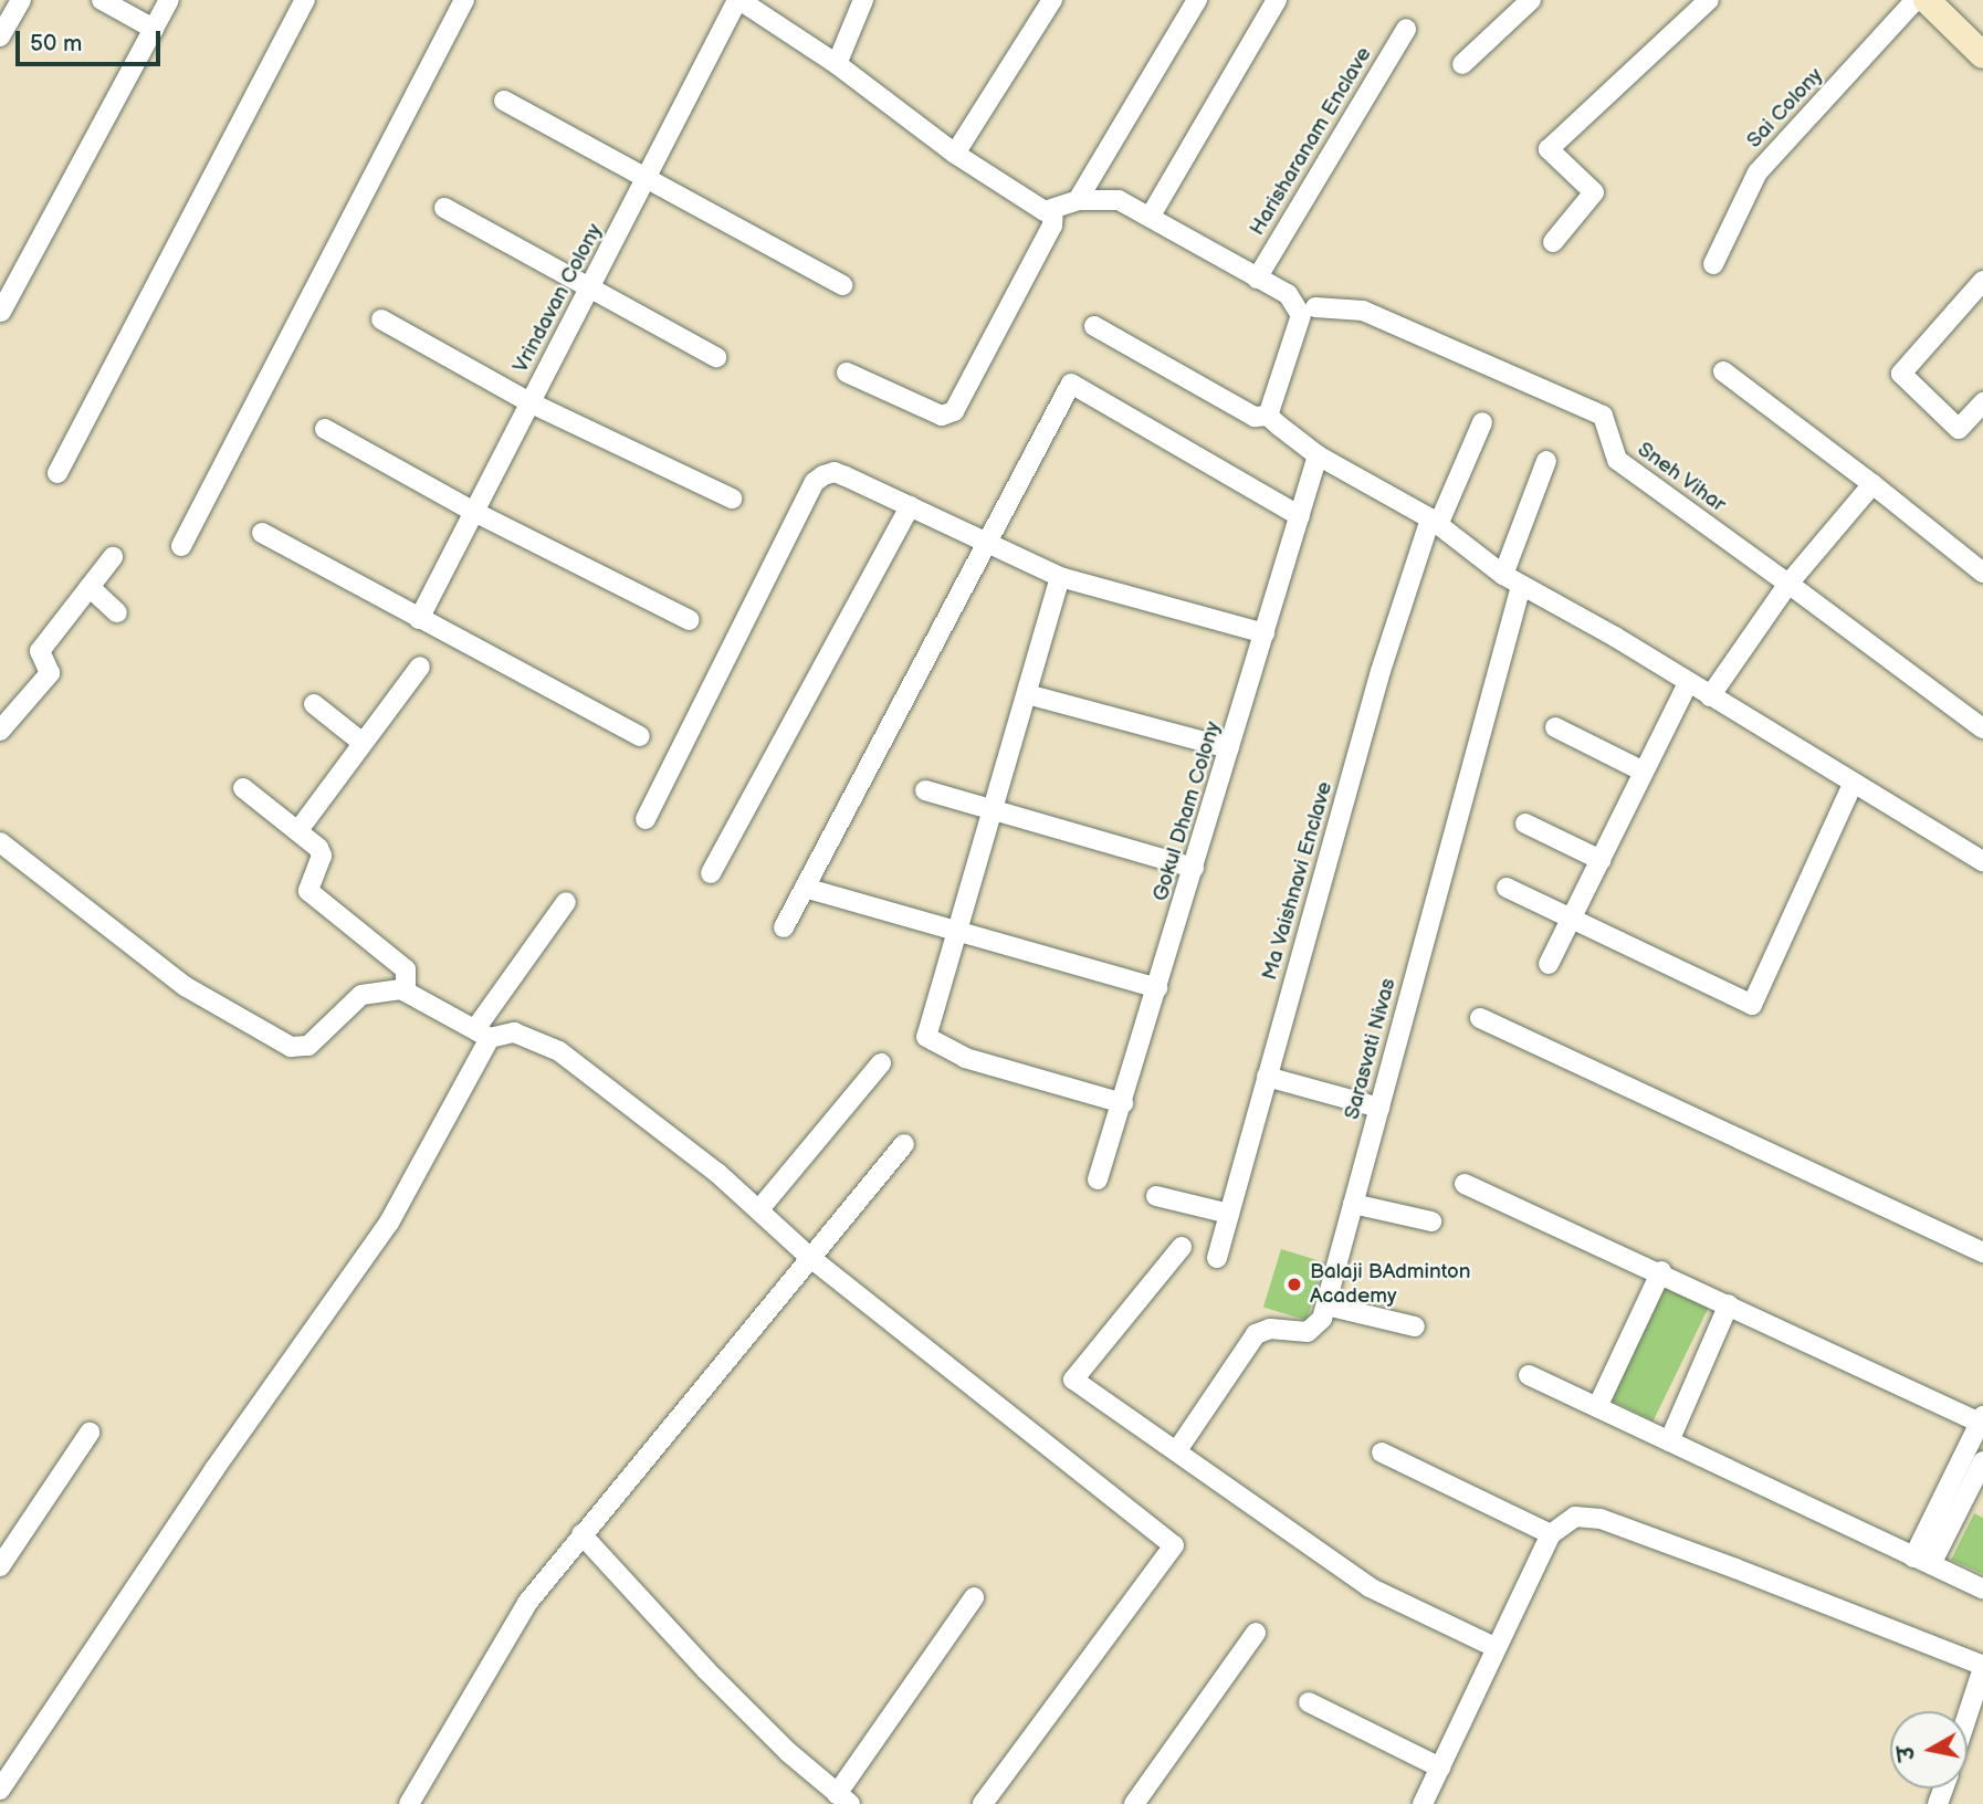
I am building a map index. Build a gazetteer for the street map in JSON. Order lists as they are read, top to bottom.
{
  "streets": {
    "street": [
      "Sai Colony",
      "Harisharanam Enclave",
      "Vrindavan Colony",
      "Sneh Vihar",
      "Gokul Dham Colony",
      "Ma Vaishnavi Enclave",
      "Sarasvati Nivas"
    ]
  },
  "places": ["Balaji BAdminton Academy"],
  "scale_bar": "50 m",
  "north": "left"
}
